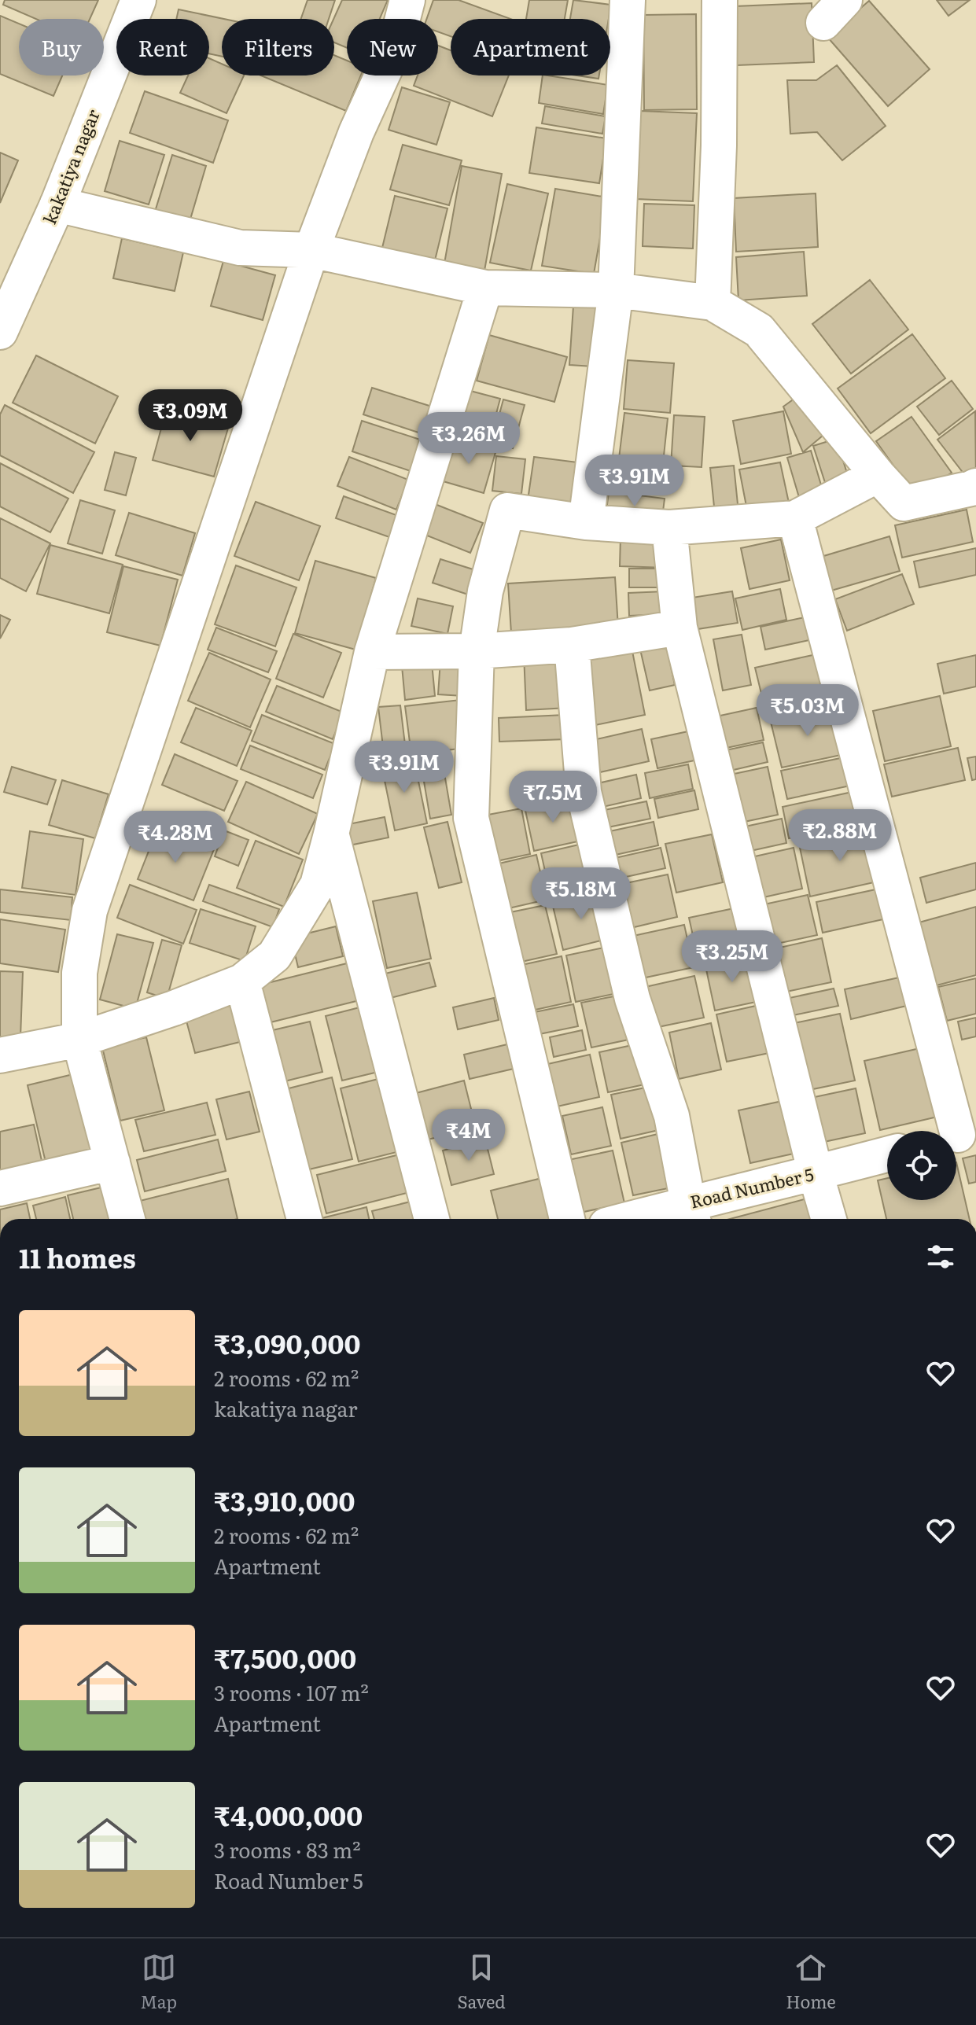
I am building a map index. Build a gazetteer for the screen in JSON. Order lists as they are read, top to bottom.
{
  "streets": {
    "street": ["kakatiya nagar", "Road Number 5"]
  },
  "page": {
    "chip": [
      "Buy",
      "Rent",
      "Filters",
      "New",
      "Apartment"
    ],
    "price": [
      "₹3.09M",
      "₹3.26M",
      "₹3.91M",
      "₹5.03M",
      "₹3.91M",
      "₹7.5M",
      "₹2.88M",
      "₹4.28M",
      "₹5.18M",
      "₹3.25M",
      "₹4M"
    ],
    "heading": "11 homes",
    "list": [
      {
        "name": "₹3,090,000",
        "note": "2 rooms · 62 m² · kakatiya nagar"
      },
      {
        "name": "₹3,910,000",
        "note": "2 rooms · 62 m² · Apartment"
      },
      {
        "name": "₹7,500,000",
        "note": "3 rooms · 107 m² · Apartment"
      },
      {
        "name": "₹4,000,000",
        "note": "3 rooms · 83 m² · Road Number 5"
      }
    ],
    "tabs": ["Map", "Saved", "Home"]
  }
}
